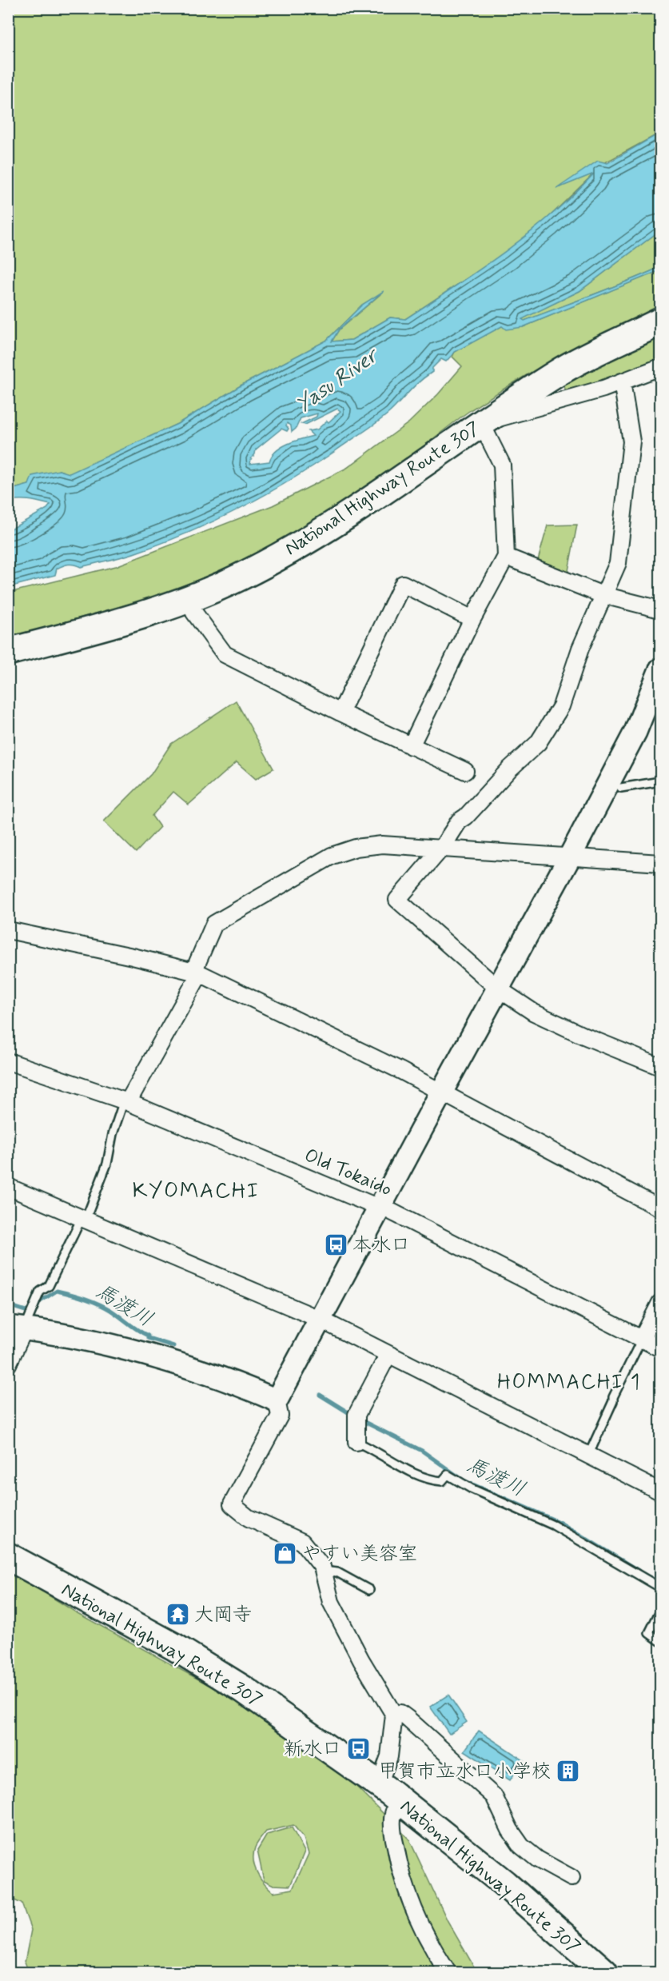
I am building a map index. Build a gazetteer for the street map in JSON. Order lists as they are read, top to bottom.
{
  "streets": {
    "highway": ["National Highway Route 307"],
    "street": ["Old Tokaido"]
  },
  "districts": ["KYOMACHI", "HOMMACHI 1"],
  "water": ["Yasu River", "馬渡川"],
  "places": {
    "bus stop": ["本水口", "新水口"],
    "shop": ["やすい美容室"],
    "temple": ["大岡寺"],
    "building": ["甲賀市立水口小学校"]
  }
}
